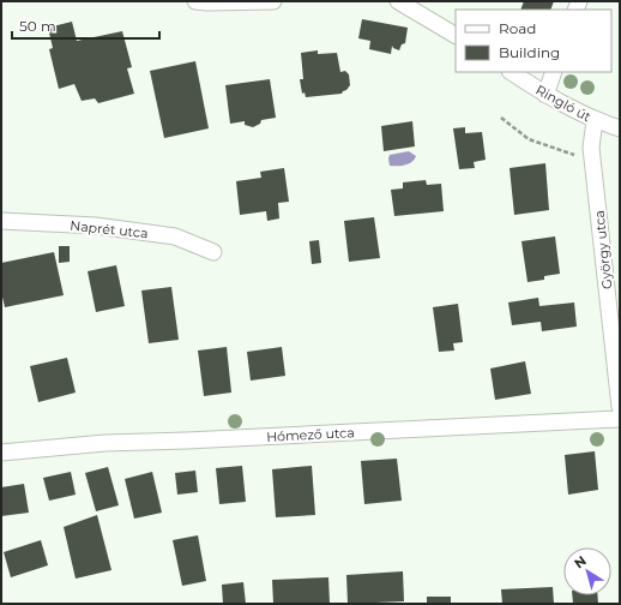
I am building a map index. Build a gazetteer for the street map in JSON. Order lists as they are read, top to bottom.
{
  "streets": {
    "street": [
      "Ringló út",
      "Naprét utca",
      "György utca",
      "Hómező utca"
    ]
  },
  "crossings": [
    ["Ringló út", "György utca"]
  ],
  "legend": ["Road", "Building"],
  "scale_bar": "50 m",
  "north": "top left"
}
